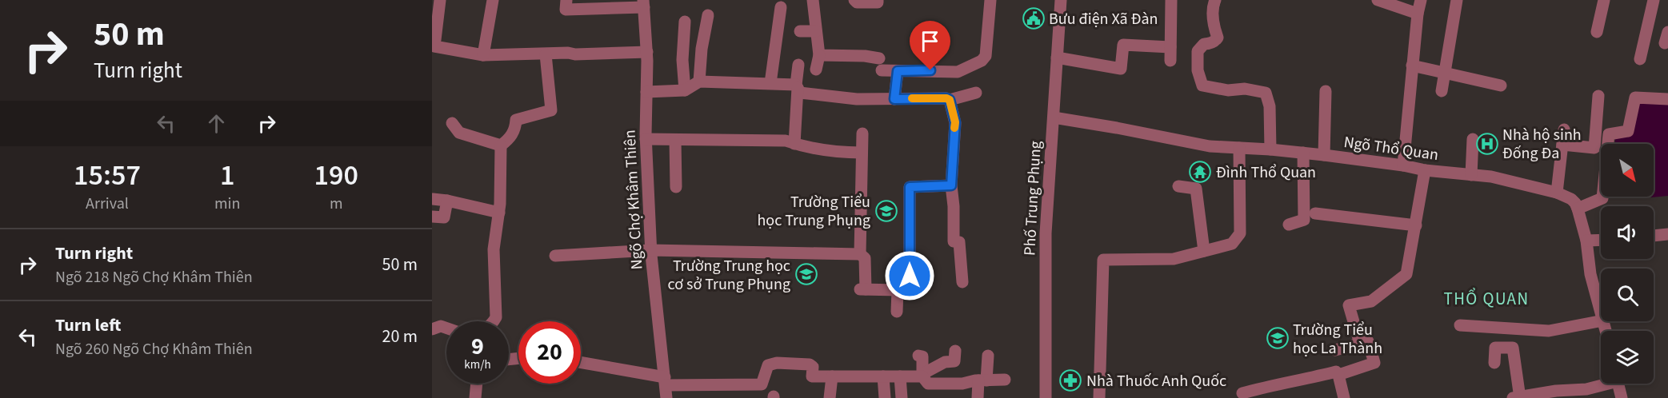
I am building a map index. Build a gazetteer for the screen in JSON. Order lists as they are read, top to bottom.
{
  "streets": {
    "street": ["Ngõ Thổ Quan", "Phố Trung Phụng", "Ngõ Chợ Khâm Thiên"]
  },
  "crossings": [
    ["Ngõ Thổ Quan", "Phố Trung Phụng"]
  ],
  "districts": ["THỔ QUAN"],
  "places": {
    "public building": ["Bưu điện Xã Đàn"],
    "hospital": ["Nhà hộ sinh Đống Đa"],
    "temple": ["Đình Thổ Quan"],
    "school or university": ["Trường Tiểu học Trung Phụng", "Trường Trung học cơ sở Trung Phụng", "Trường Tiểu học La Thành"],
    "pharmacy": ["Nhà Thuốc Anh Quốc"]
  },
  "north": "bottom right",
  "page": {
    "turn": ["50 m", "Turn right"],
    "eta": [
      "15:57",
      "Arrival",
      "1",
      "min",
      "190",
      "m"
    ],
    "list": [
      {
        "name": "Turn right",
        "note": "Ngõ 218 Ngõ Chợ Khâm Thiên",
        "value": "50 m"
      },
      {
        "name": "Turn left",
        "note": "Ngõ 260 Ngõ Chợ Khâm Thiên",
        "value": "20 m"
      }
    ],
    "speed": "9 km/h",
    "limit": "20"
  }
}
